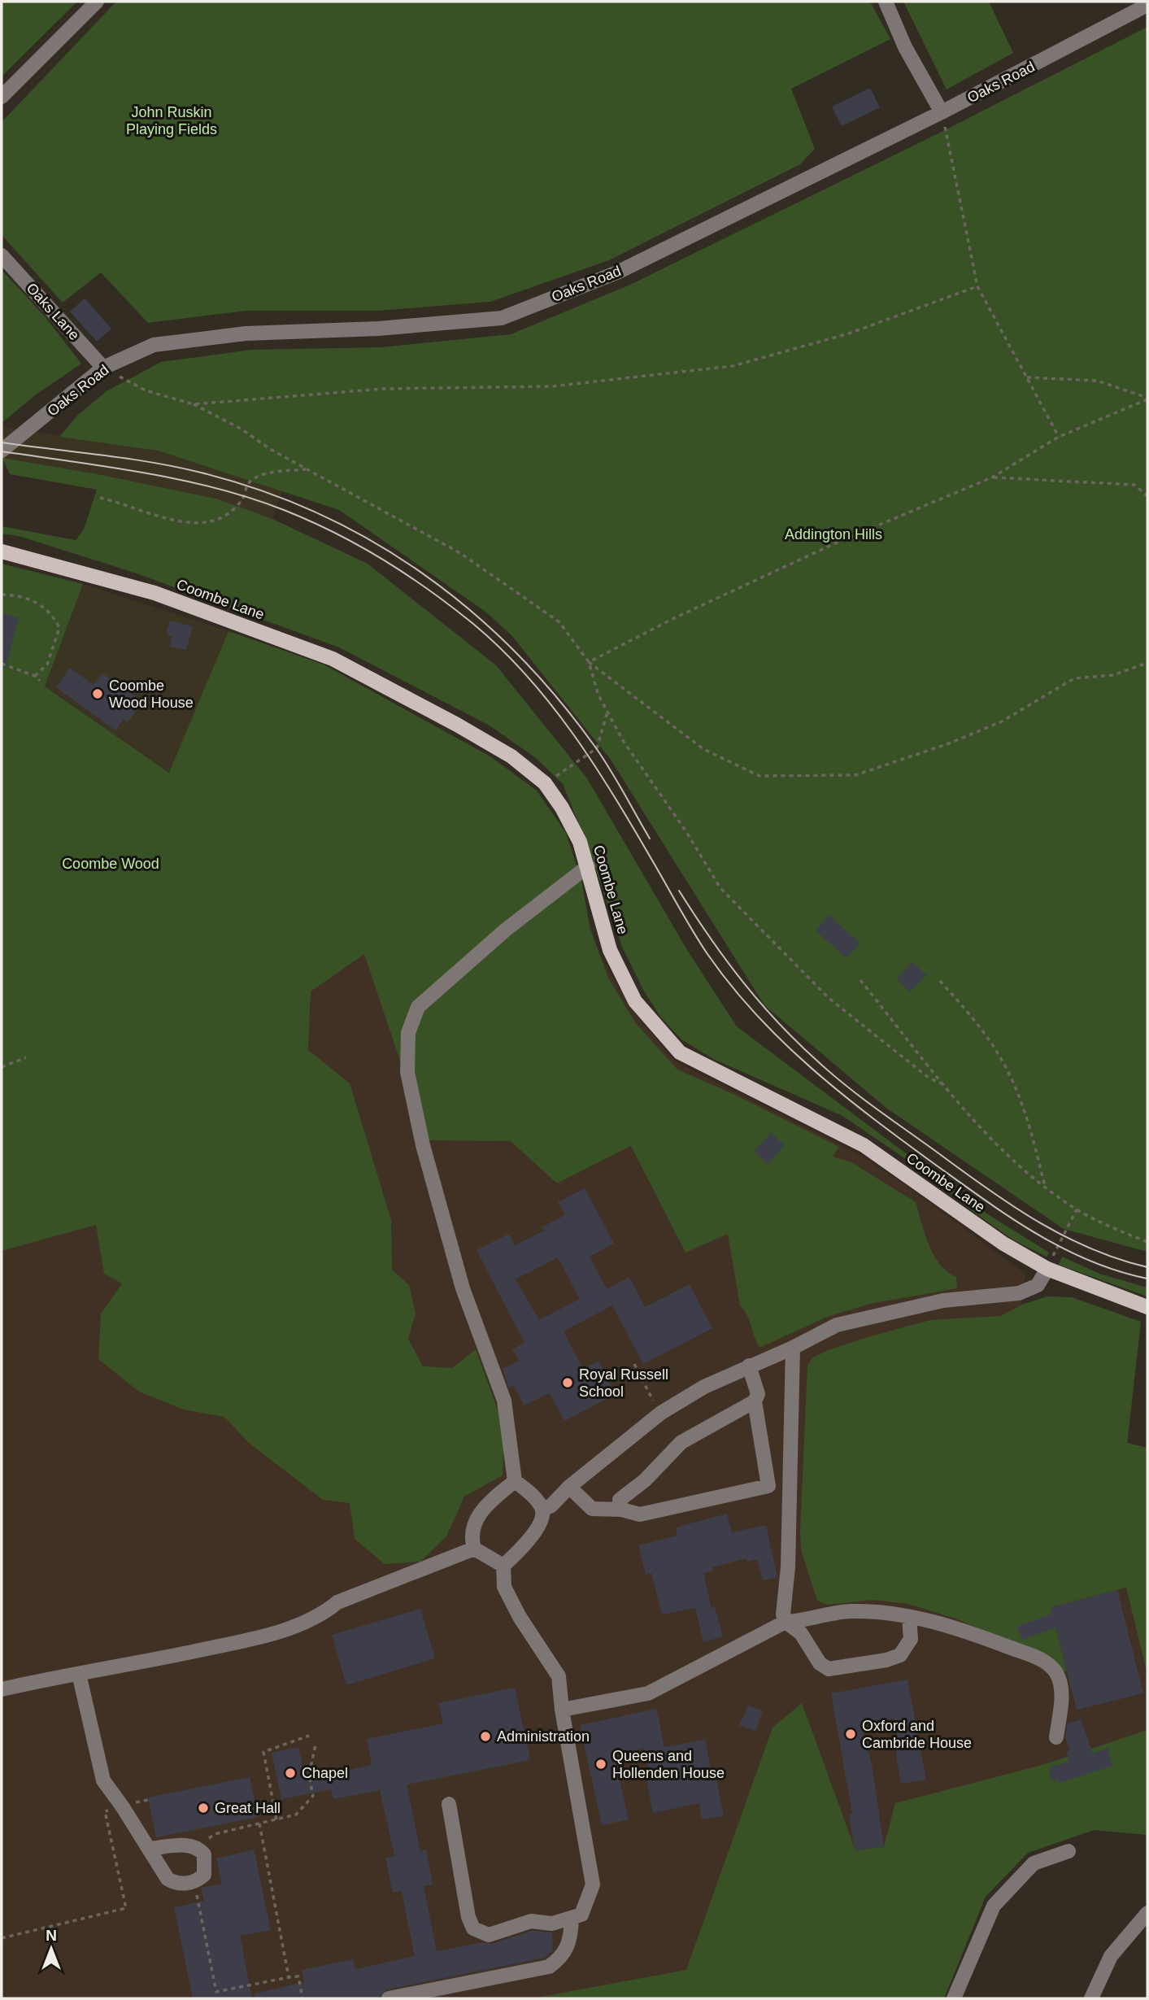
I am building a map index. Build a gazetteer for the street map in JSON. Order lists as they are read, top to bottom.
{
  "streets": {
    "main road": ["Coombe Lane"],
    "street": ["Oaks Road", "Oaks Lane"]
  },
  "crossings": [
    ["Oaks Road", "Oaks Lane"]
  ],
  "parks": ["John Ruskin Playing Fields", "Addington Hills", "Coombe Wood"],
  "places": [
    "Coombe Wood House",
    "Royal Russell School",
    "Oxford and Cambride House",
    "Administration",
    "Queens and Hollenden House",
    "Chapel",
    "Great Hall"
  ],
  "north": "top"
}
